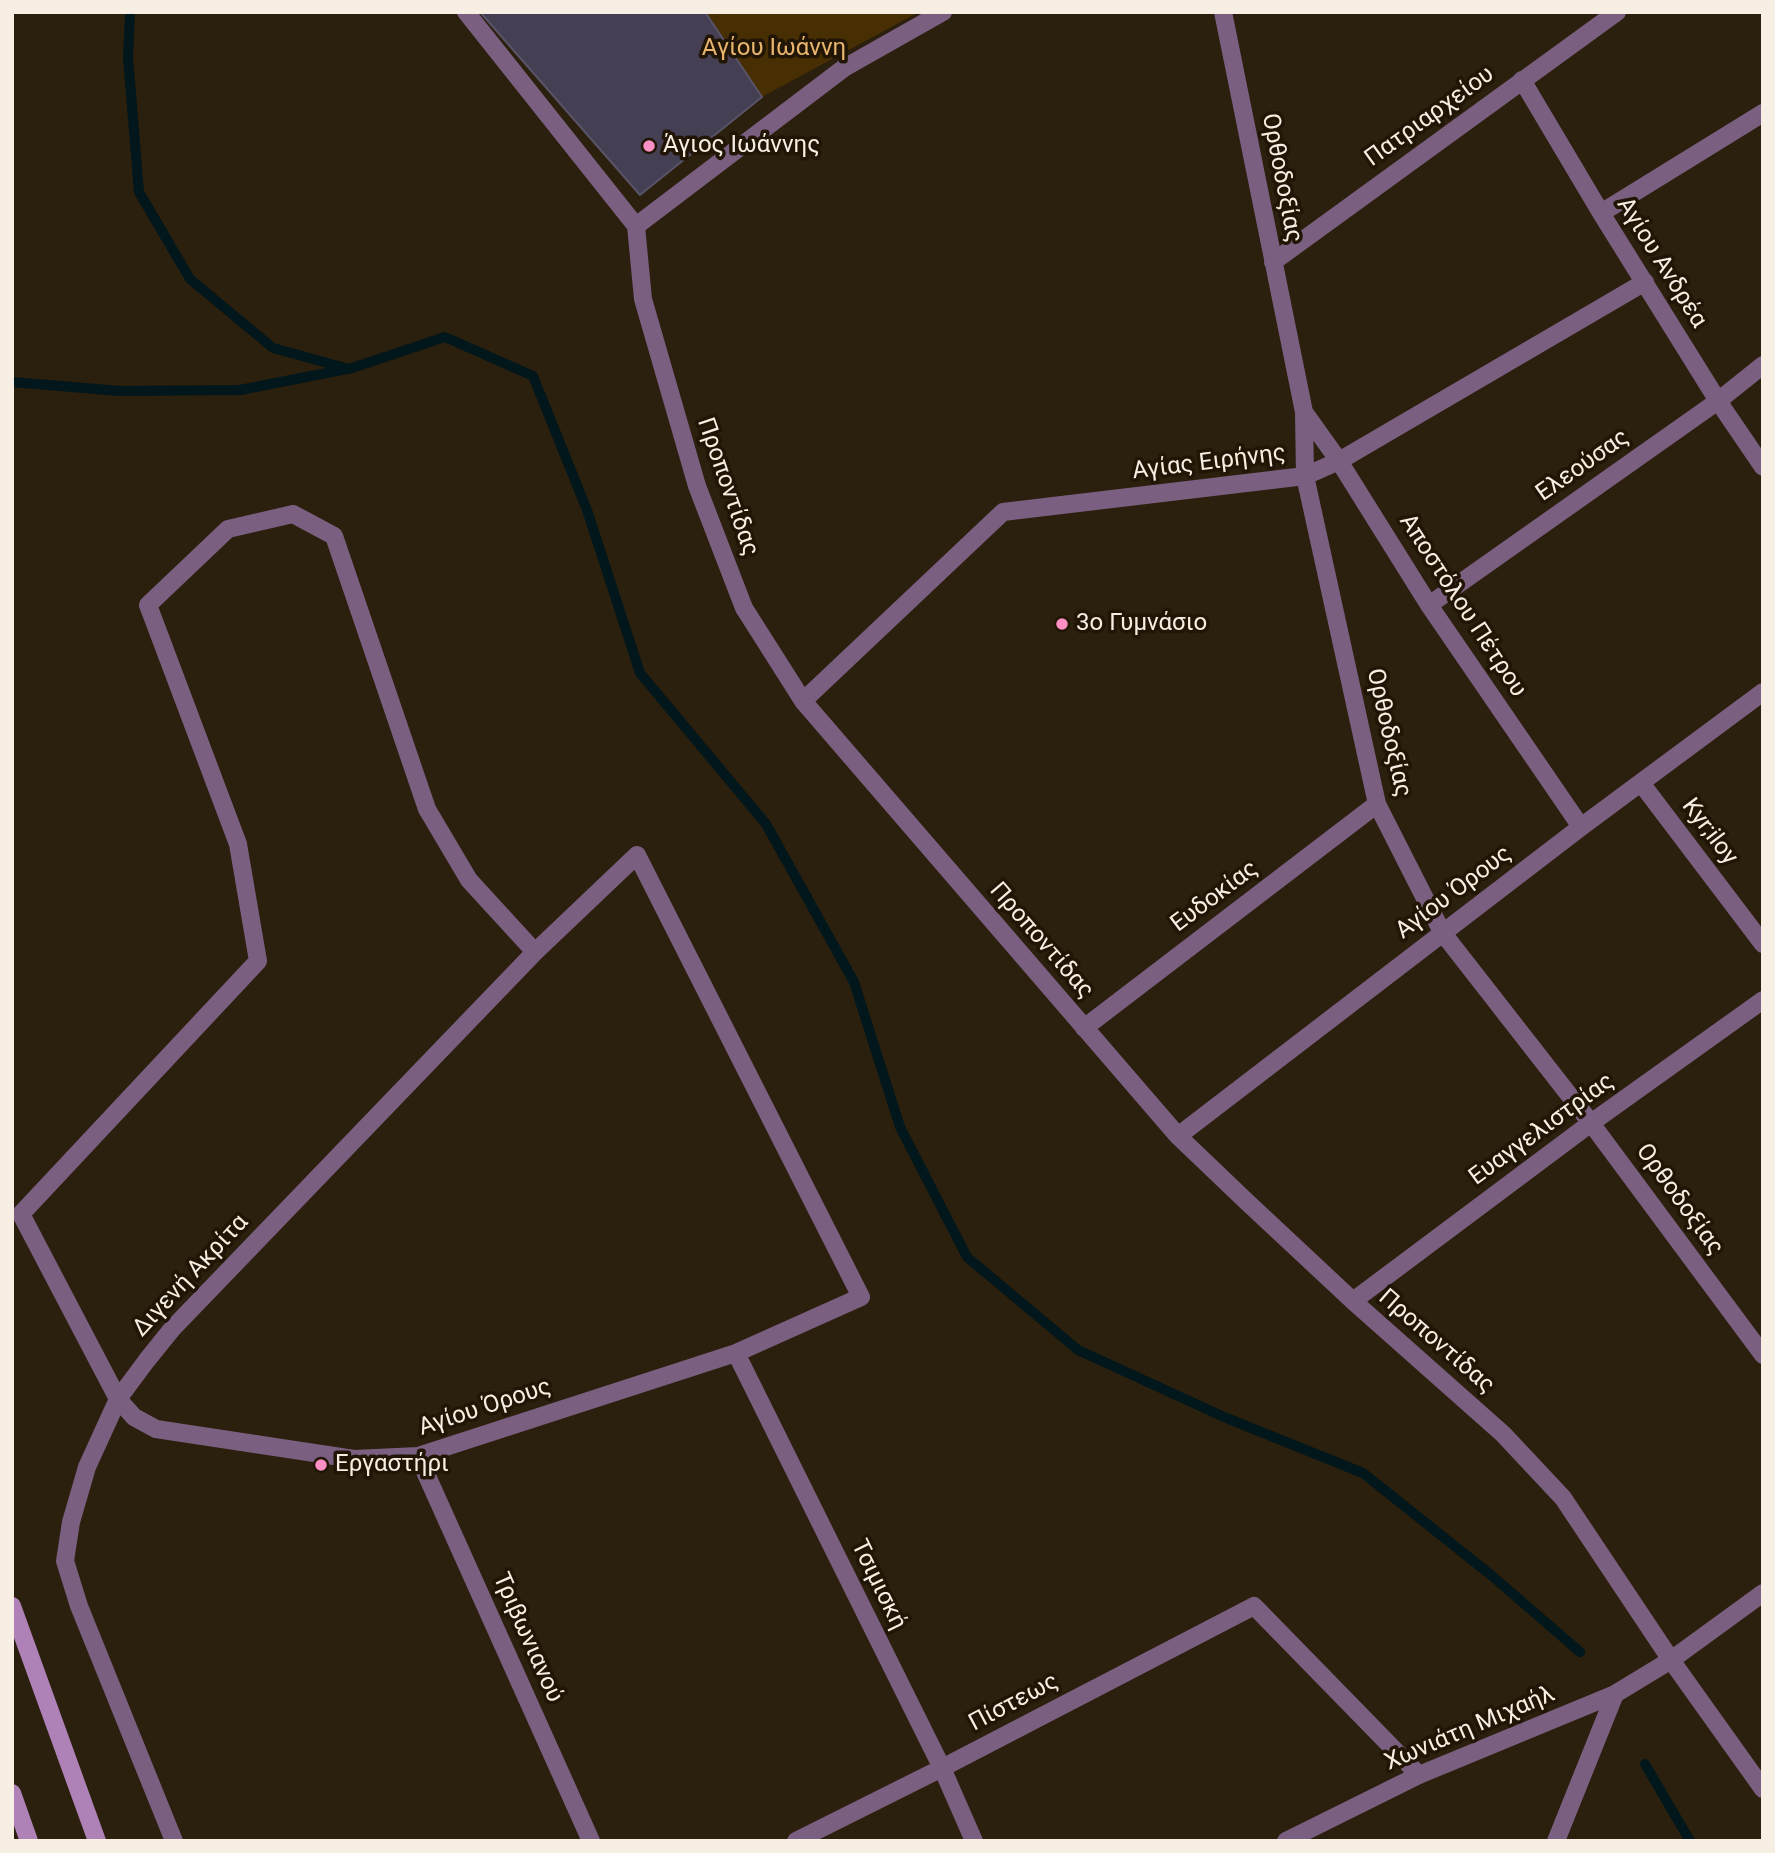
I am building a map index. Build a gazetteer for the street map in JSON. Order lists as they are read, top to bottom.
{
  "streets": {
    "street": [
      "Πατριαρχείου",
      "Ορθοδοξίας",
      "Αγίου Ανδρέα",
      "Αγίας Ειρήνης",
      "Ελεούσας",
      "Προποντίδας",
      "Αποστόλου Πέτρου",
      "Kyr;iloy",
      "Αγίου Όρους",
      "Ευδοκίας",
      "Ευαγγελιστρίας",
      "Διγενή Ακρίτα",
      "Τσιμισκή",
      "Τριβωνιανού",
      "Πίστεως",
      "Χωνιάτη Μιχαήλ"
    ]
  },
  "crossings": [
    ["Πατριαρχείου", "Ορθοδοξίας"],
    ["Πατριαρχείου", "Αγίου Ανδρέα"],
    ["Ορθοδοξίας", "Αγίας Ειρήνης"],
    ["Ορθοδοξίας", "Αποστόλου Πέτρου"],
    ["Ορθοδοξίας", "Αγίου Όρους"],
    ["Ορθοδοξίας", "Ευδοκίας"],
    ["Ορθοδοξίας", "Ευαγγελιστρίας"],
    ["Αγίου Ανδρέα", "Αγίας Ειρήνης"],
    ["Αγίου Ανδρέα", "Ελεούσας"],
    ["Αγίας Ειρήνης", "Προποντίδας"],
    ["Αγίας Ειρήνης", "Αποστόλου Πέτρου"],
    ["Ελεούσας", "Αποστόλου Πέτρου"],
    ["Προποντίδας", "Αγίου Όρους"],
    ["Προποντίδας", "Ευδοκίας"],
    ["Προποντίδας", "Ευαγγελιστρίας"],
    ["Προποντίδας", "Χωνιάτη Μιχαήλ"],
    ["Αποστόλου Πέτρου", "Αγίου Όρους"],
    ["Kyr;iloy", "Αγίου Όρους"],
    ["Αγίου Όρους", "Διγενή Ακρίτα"],
    ["Αγίου Όρους", "Τσιμισκή"],
    ["Αγίου Όρους", "Τριβωνιανού"],
    ["Τσιμισκή", "Πίστεως"],
    ["Πίστεως", "Χωνιάτη Μιχαήλ"]
  ],
  "parks": ["Αγίου Ιωάννη"],
  "places": ["Άγιος Ιωάννης", "3ο Γυμνάσιο", "Εργαστήρι"]
}
